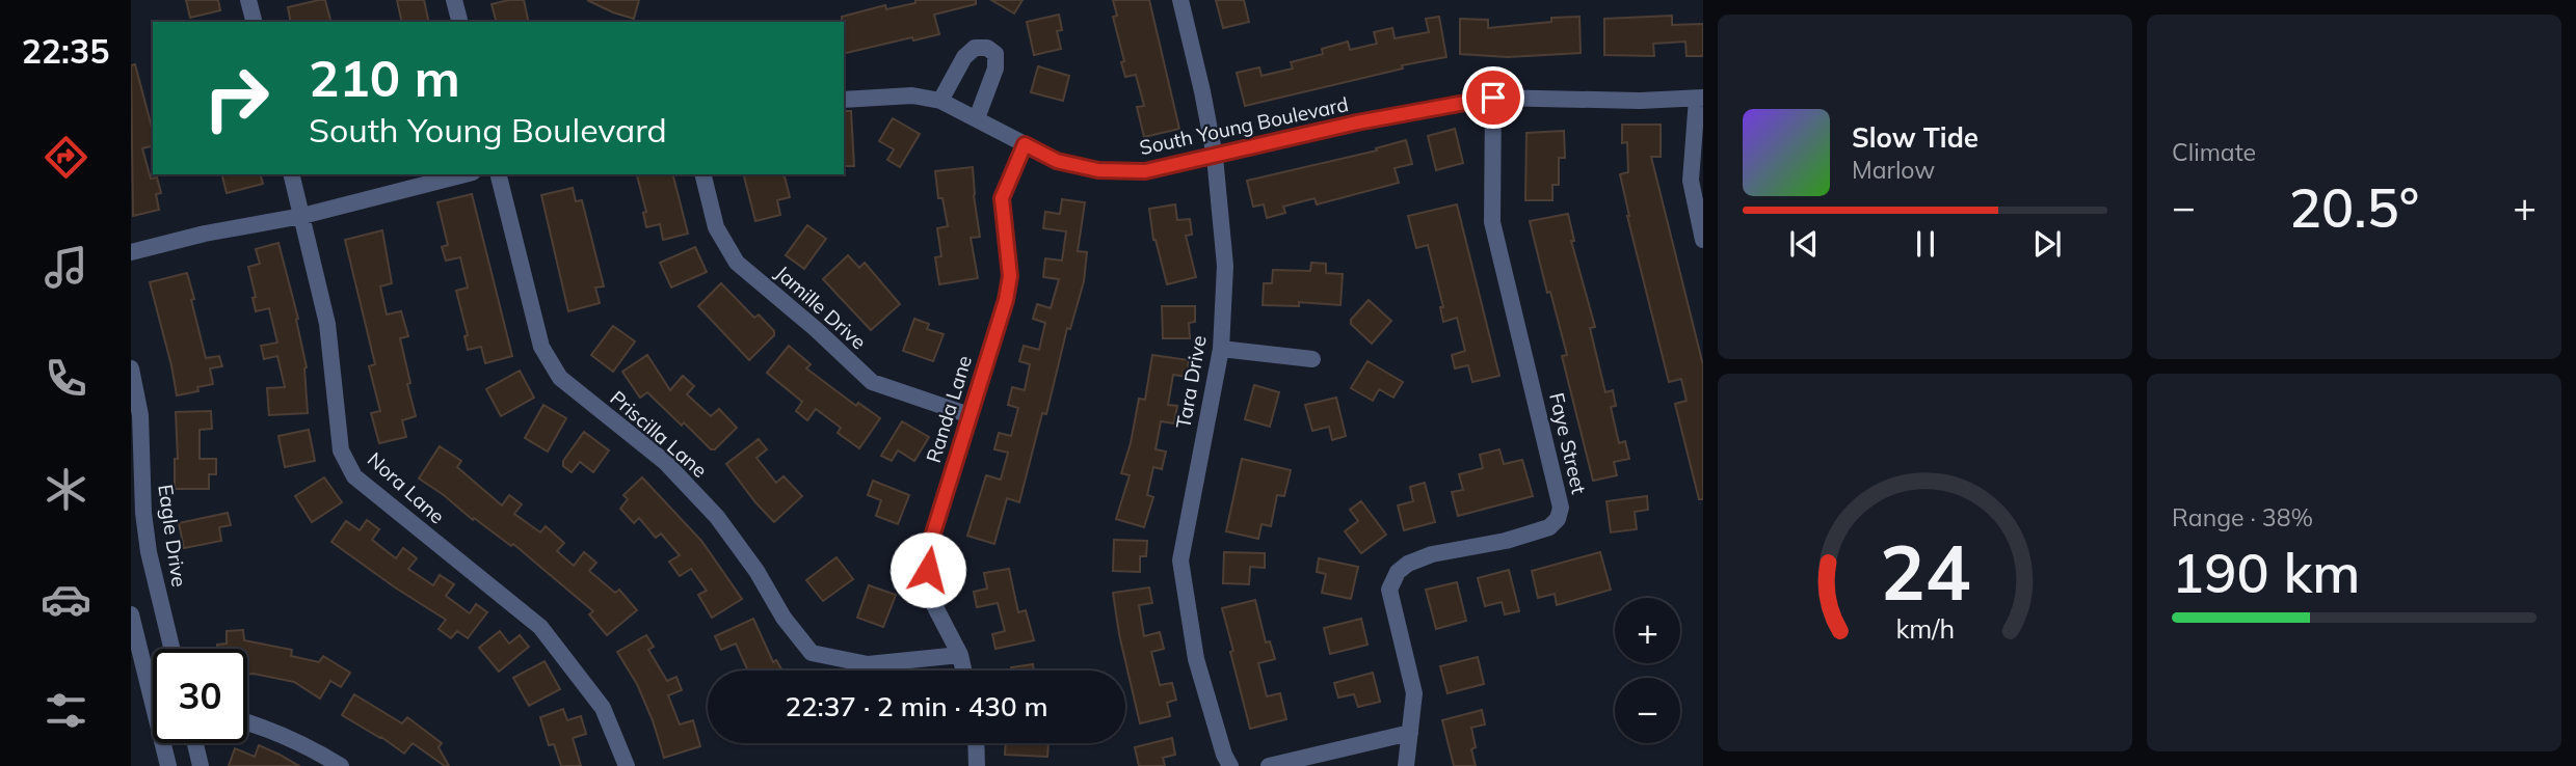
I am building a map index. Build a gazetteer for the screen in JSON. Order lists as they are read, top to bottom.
{
  "streets": {
    "street": [
      "South Young Boulevard",
      "Jamille Drive",
      "Tara Drive",
      "Randa Lane",
      "Priscilla Lane",
      "Faye Street",
      "Nora Lane",
      "Eagle Drive"
    ]
  },
  "crossings": [
    ["South Young Boulevard", "Tara Drive"],
    ["South Young Boulevard", "Randa Lane"],
    ["South Young Boulevard", "Faye Street"],
    ["Jamille Drive", "Randa Lane"],
    ["Randa Lane", "Priscilla Lane"]
  ],
  "page": {
    "tabs": "22:35",
    "tile": [
      "Climate",
      ["Range · 38%", "190 km"]
    ],
    "turn": ["210 m", "South Young Boulevard"],
    "song": ["Slow Tide", "Marlow"],
    "heat": ["−", "20.5°", "+"],
    "map_buttons": ["+", "−"],
    "limit": "30",
    "trip": "22:37 · 2 min · 430 m",
    "gauge": ["24", "km/h"]
  }
}
